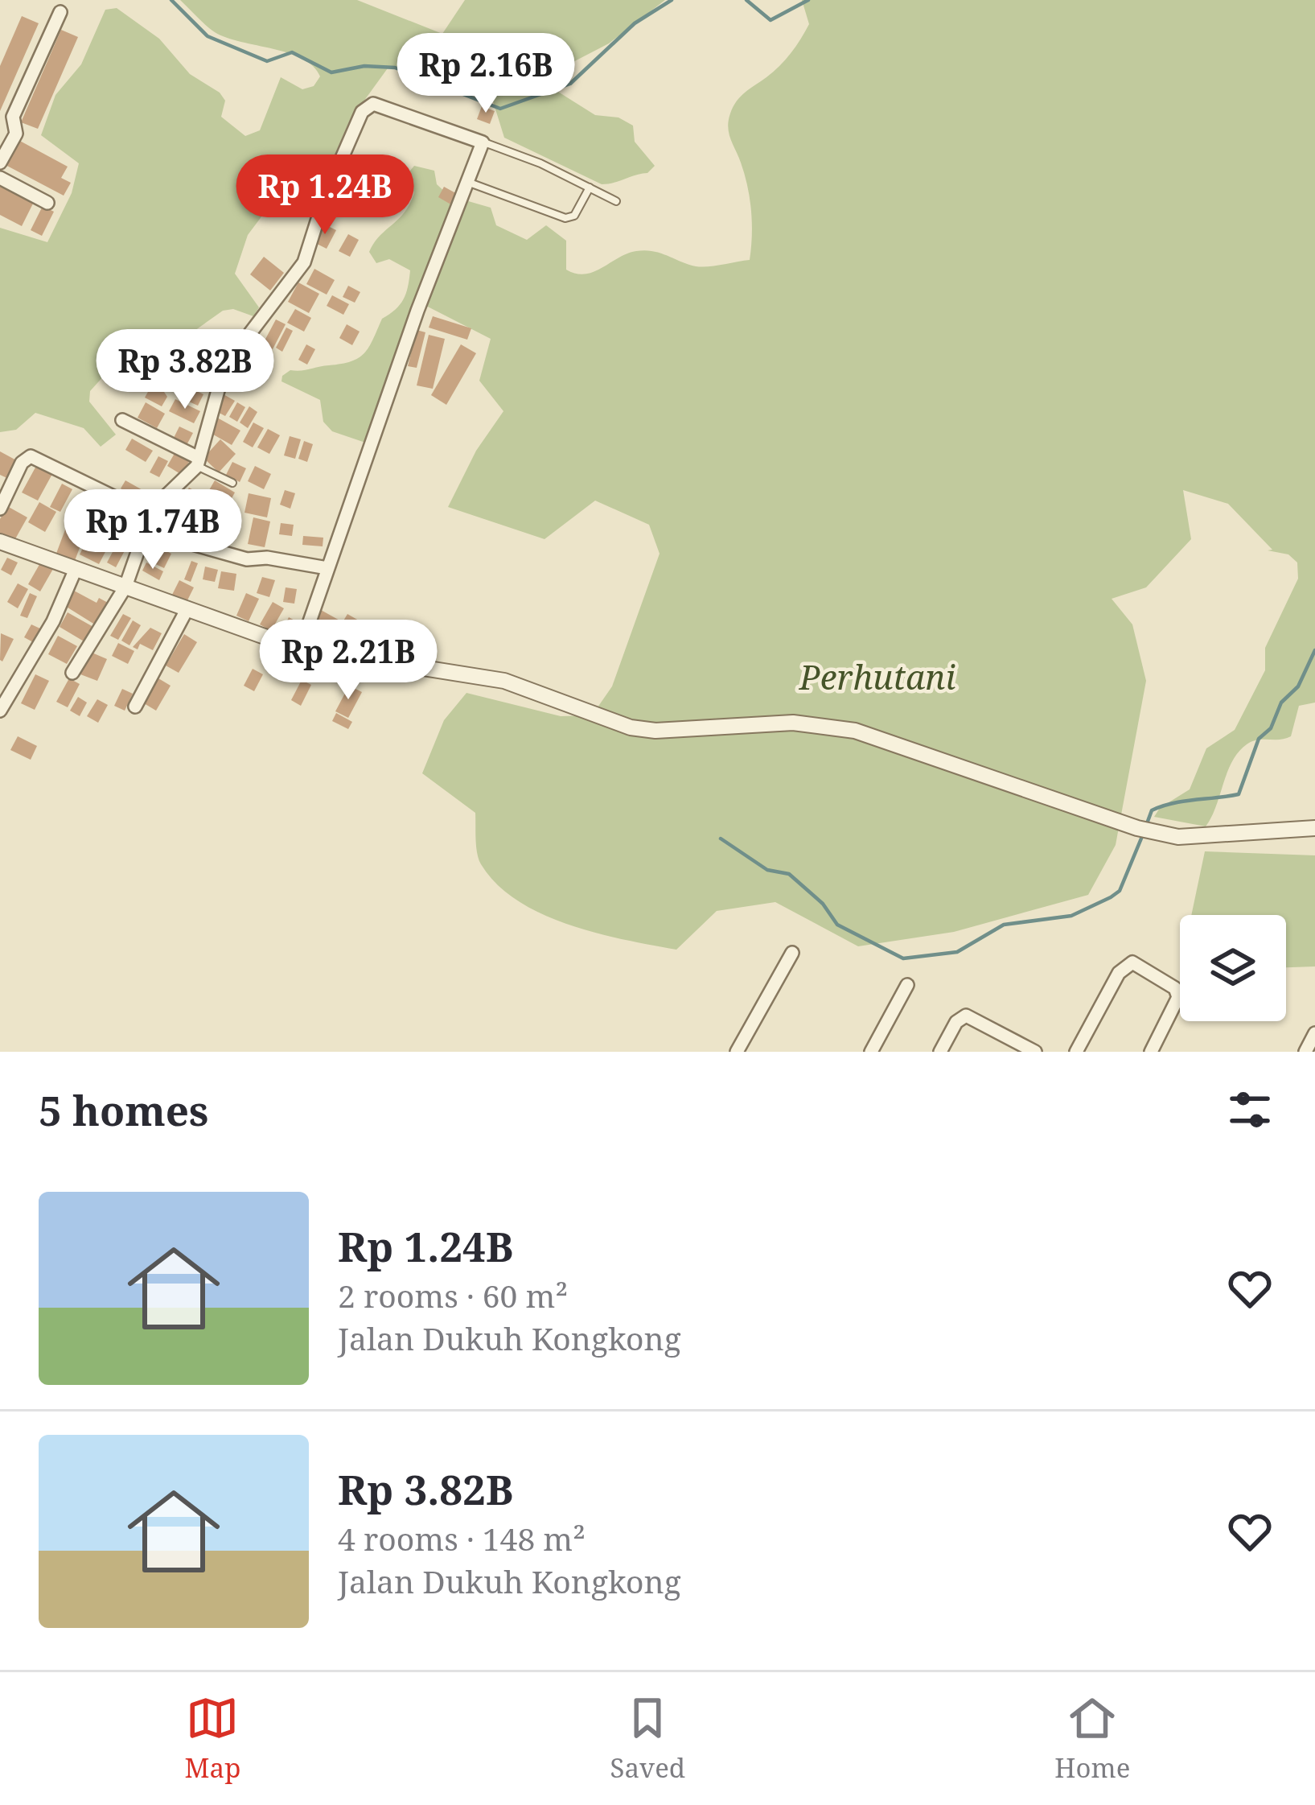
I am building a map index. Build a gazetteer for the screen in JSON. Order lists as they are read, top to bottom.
{
  "parks": ["Perhutani"],
  "page": {
    "price": [
      "Rp 2.16B",
      "Rp 1.24B",
      "Rp 3.82B",
      "Rp 1.74B",
      "Rp 2.21B"
    ],
    "heading": "5 homes",
    "list": [
      {
        "name": "Rp 1.24B",
        "note": "2 rooms · 60 m² · Jalan Dukuh Kongkong"
      },
      {
        "name": "Rp 3.82B",
        "note": "4 rooms · 148 m² · Jalan Dukuh Kongkong"
      }
    ],
    "tabs": ["Map", "Saved", "Home"]
  }
}
